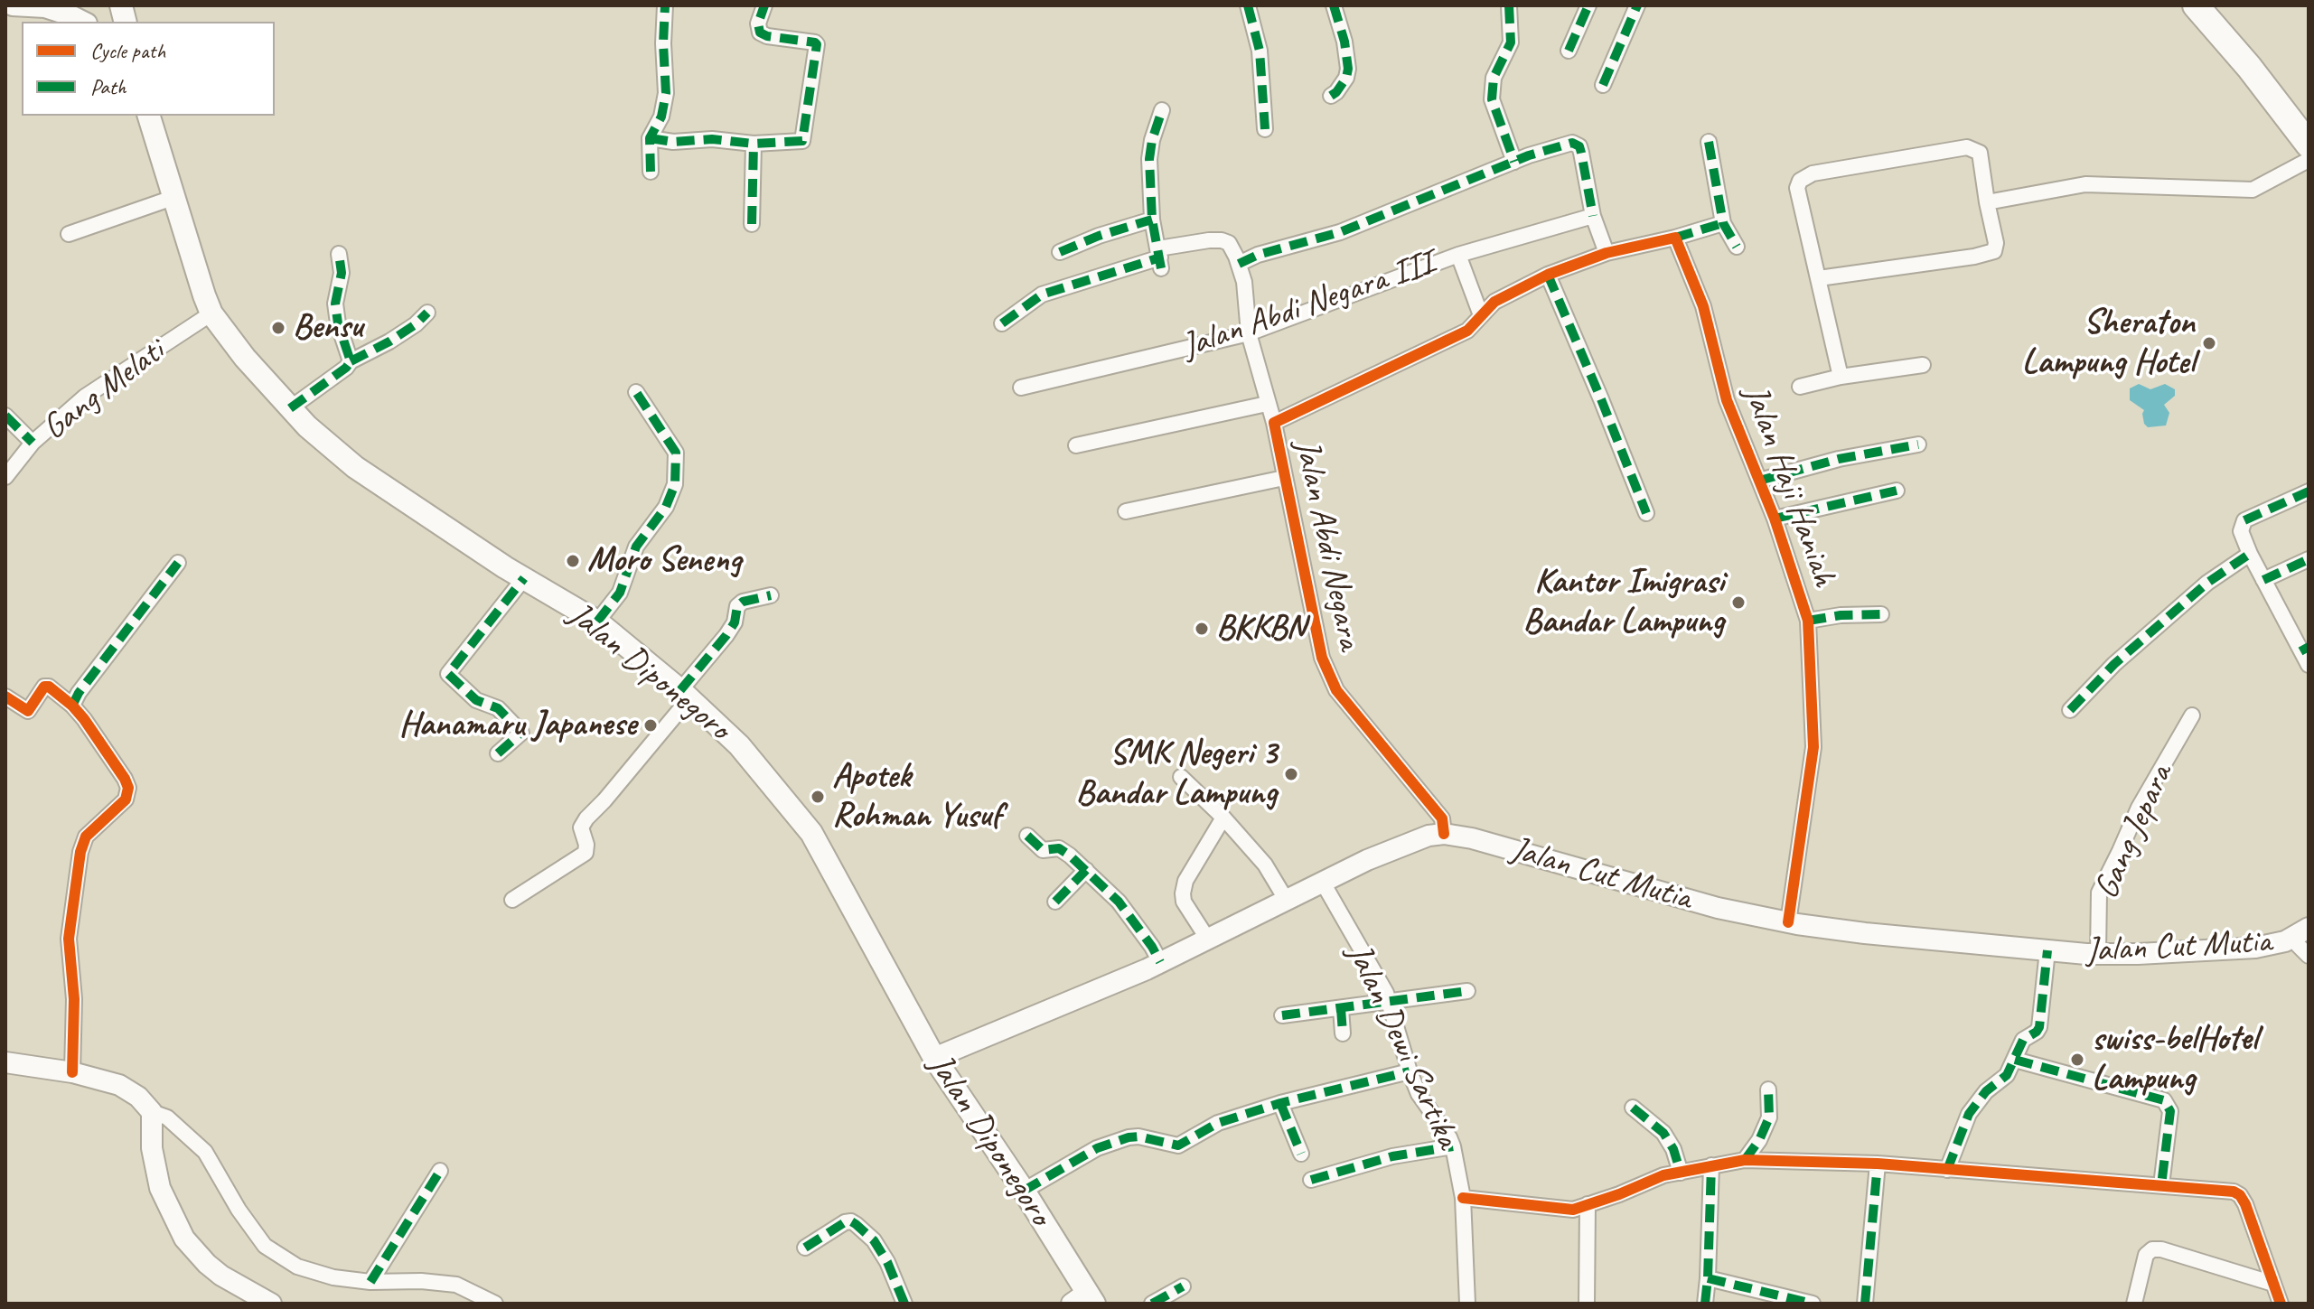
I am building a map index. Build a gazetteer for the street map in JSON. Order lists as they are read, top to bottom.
{
  "streets": {
    "main road": ["Jalan Diponegoro", "Jalan Cut Mutia"],
    "street": [
      "Jalan Abdi Negara III",
      "Gang Melati",
      "Jalan Haji Haniah",
      "Jalan Abdi Negara",
      "Gang Jepara",
      "Jalan Dewi Sartika"
    ]
  },
  "crossings": [
    ["Gang Melati", "Jalan Diponegoro"],
    ["Jalan Haji Haniah", "Jalan Abdi Negara"],
    ["Jalan Haji Haniah", "Jalan Cut Mutia"],
    ["Jalan Abdi Negara", "Jalan Cut Mutia"],
    ["Jalan Diponegoro", "Jalan Cut Mutia"],
    ["Gang Jepara", "Jalan Cut Mutia"],
    ["Jalan Cut Mutia", "Jalan Dewi Sartika"]
  ],
  "places": [
    "Bensu",
    "Sheraton Lampung Hotel",
    "Moro Seneng",
    "Kantor Imigrasi Bandar Lampung",
    "BKKBN",
    "Hanamaru Japanese",
    "SMK Negeri 3 Bandar Lampung",
    "Apotek Rohman Yusuf",
    "swiss-belHotel Lampung"
  ],
  "legend": ["Cycle path", "Path"]
}
